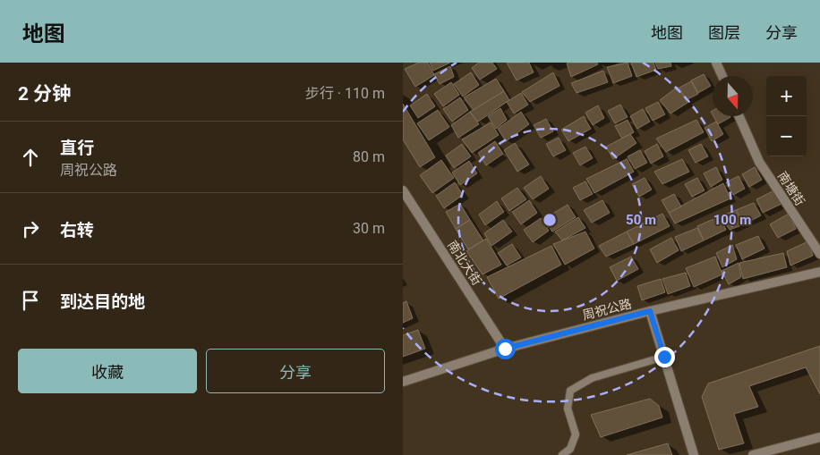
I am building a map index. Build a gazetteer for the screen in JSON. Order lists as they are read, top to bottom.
{
  "streets": {
    "street": ["南塘街", "南北大街", "周祝公路"]
  },
  "crossings": [
    ["南北大街", "周祝公路"]
  ],
  "north": "bottom",
  "page": {
    "header": "地图",
    "nav": ["地图", "图层", "分享"],
    "heading": ["2 分钟", "步行 · 110 m"],
    "map_buttons": ["+", "−"],
    "list": [
      ["直行", "周祝公路", "80 m"],
      ["右转", "30 m"],
      "到达目的地"
    ],
    "buttons": ["收藏", "分享"]
  },
  "rings": ["50 m", "100 m"]
}
